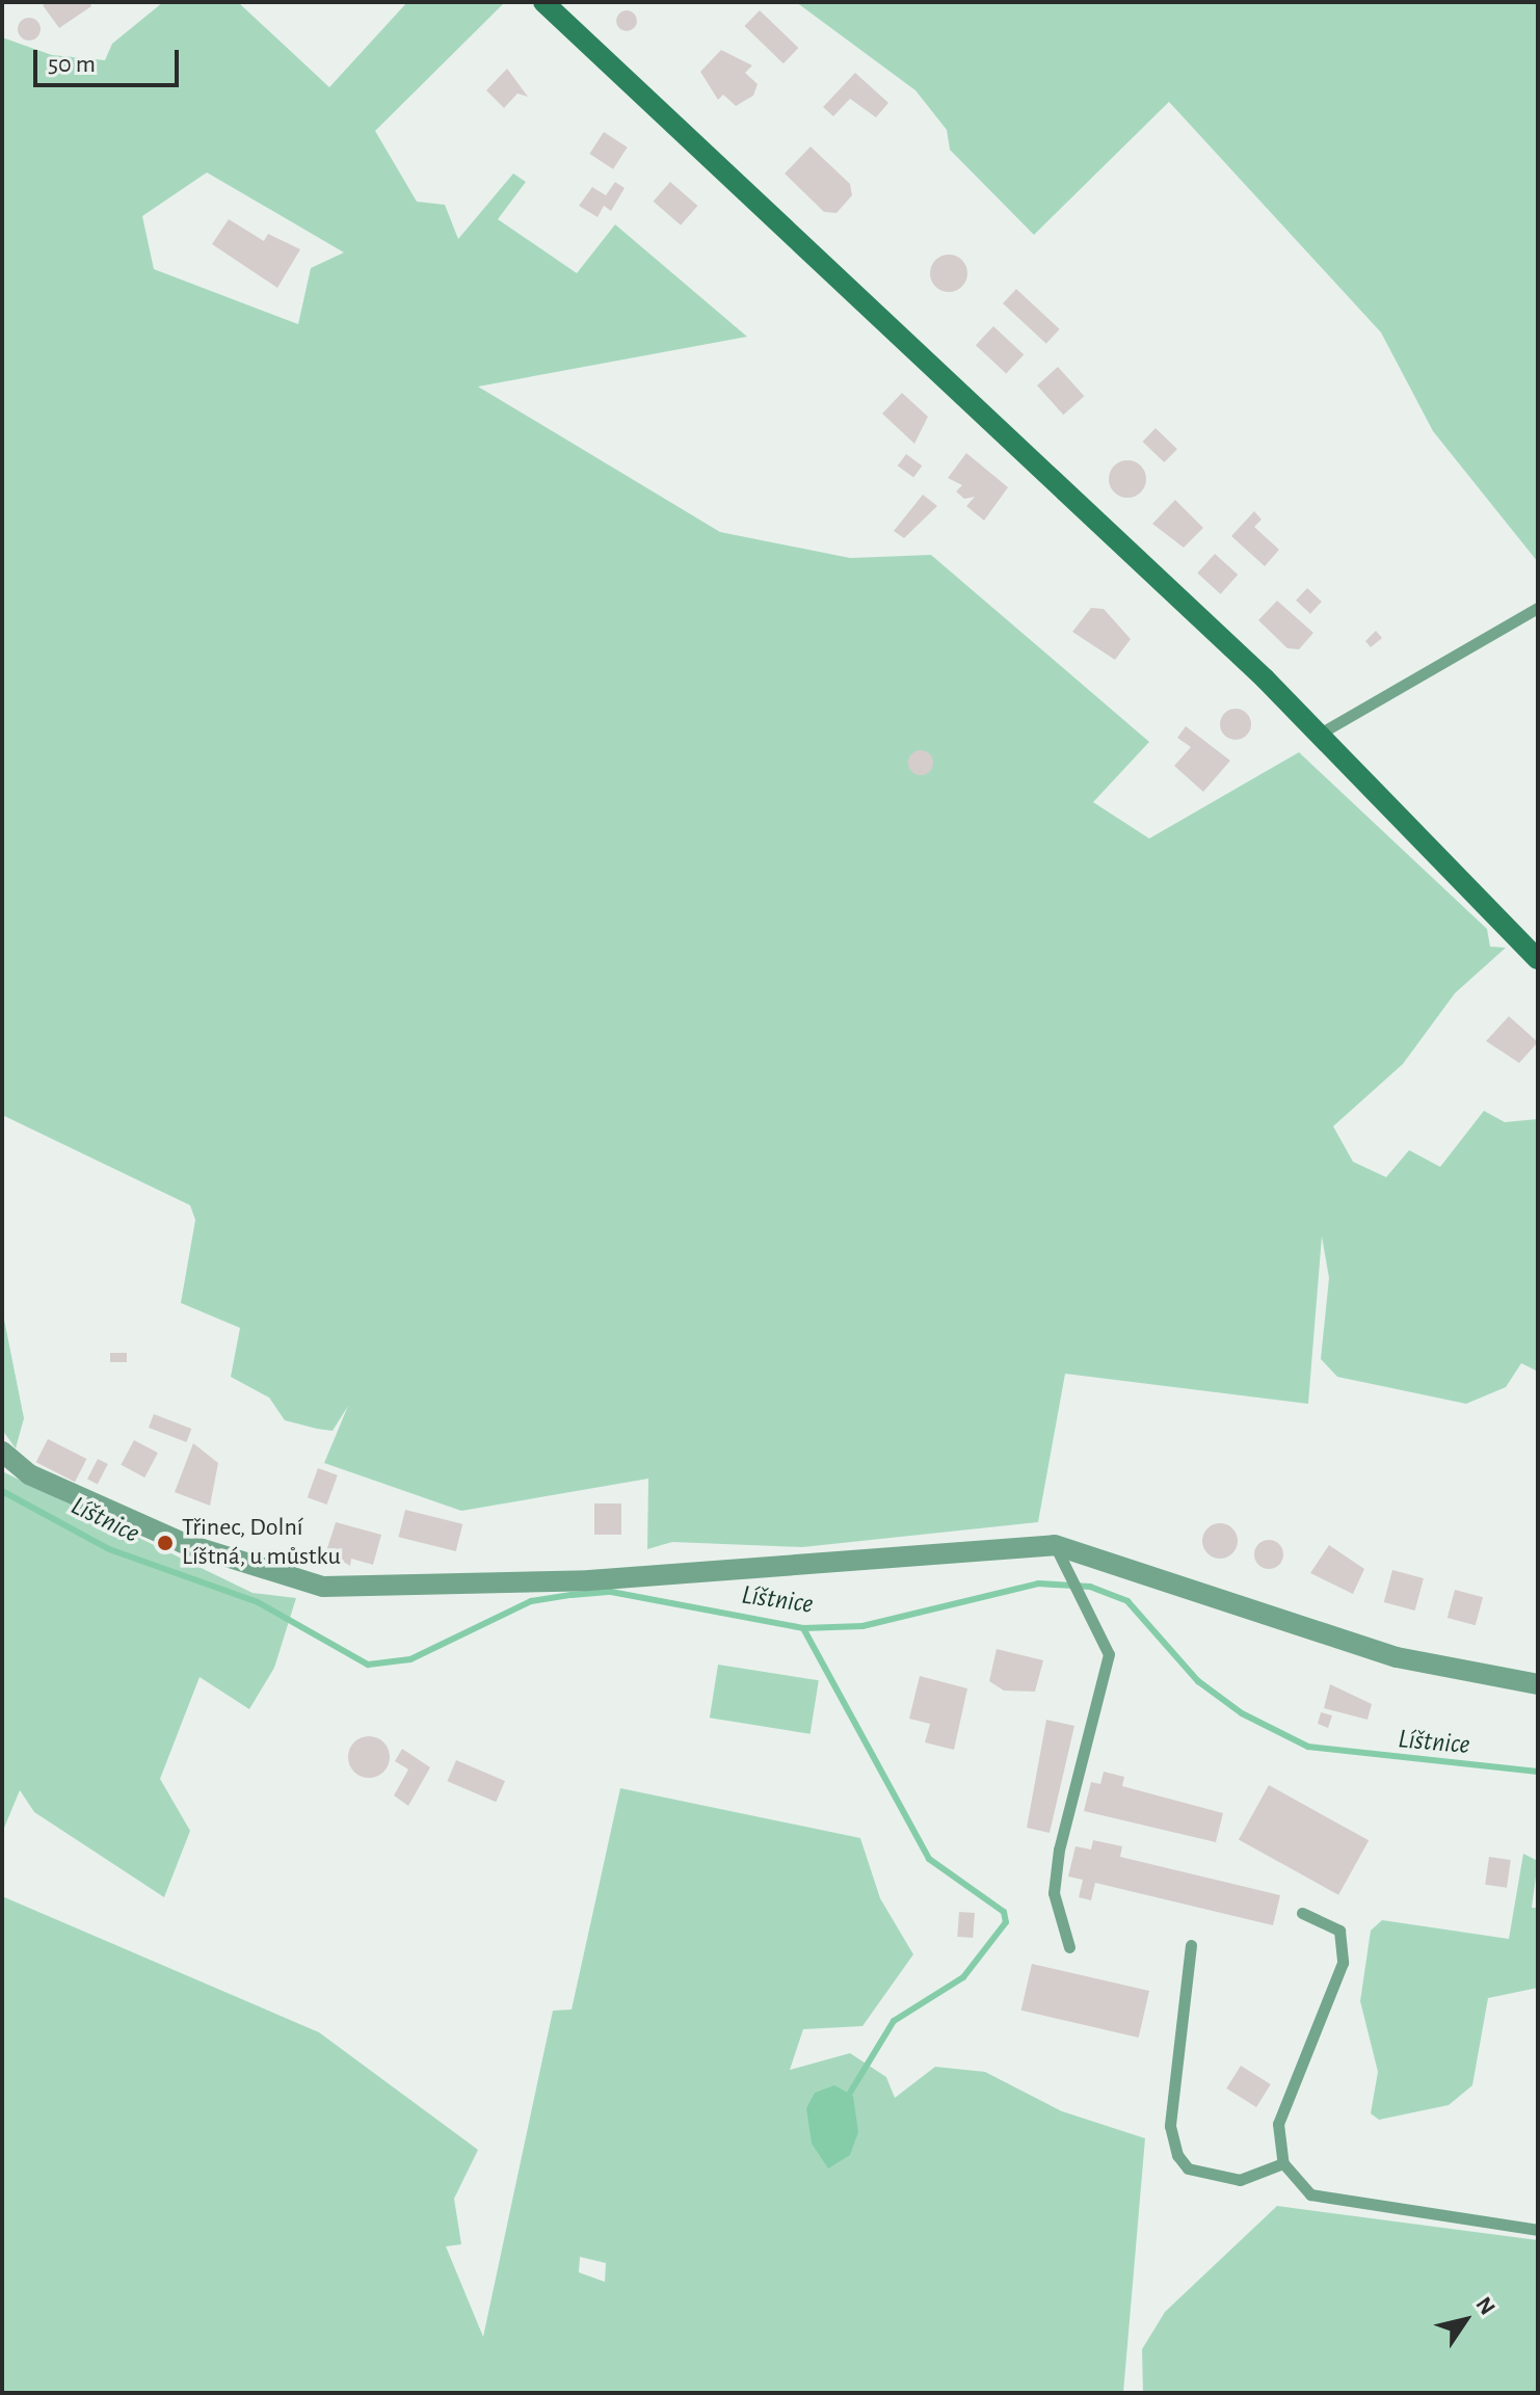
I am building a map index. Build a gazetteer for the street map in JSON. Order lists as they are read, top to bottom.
{
  "water": ["Líštnice"],
  "places": ["Třinec, Dolní Líštná, u můstku"],
  "scale_bar": "50 m",
  "north": "top right"
}
